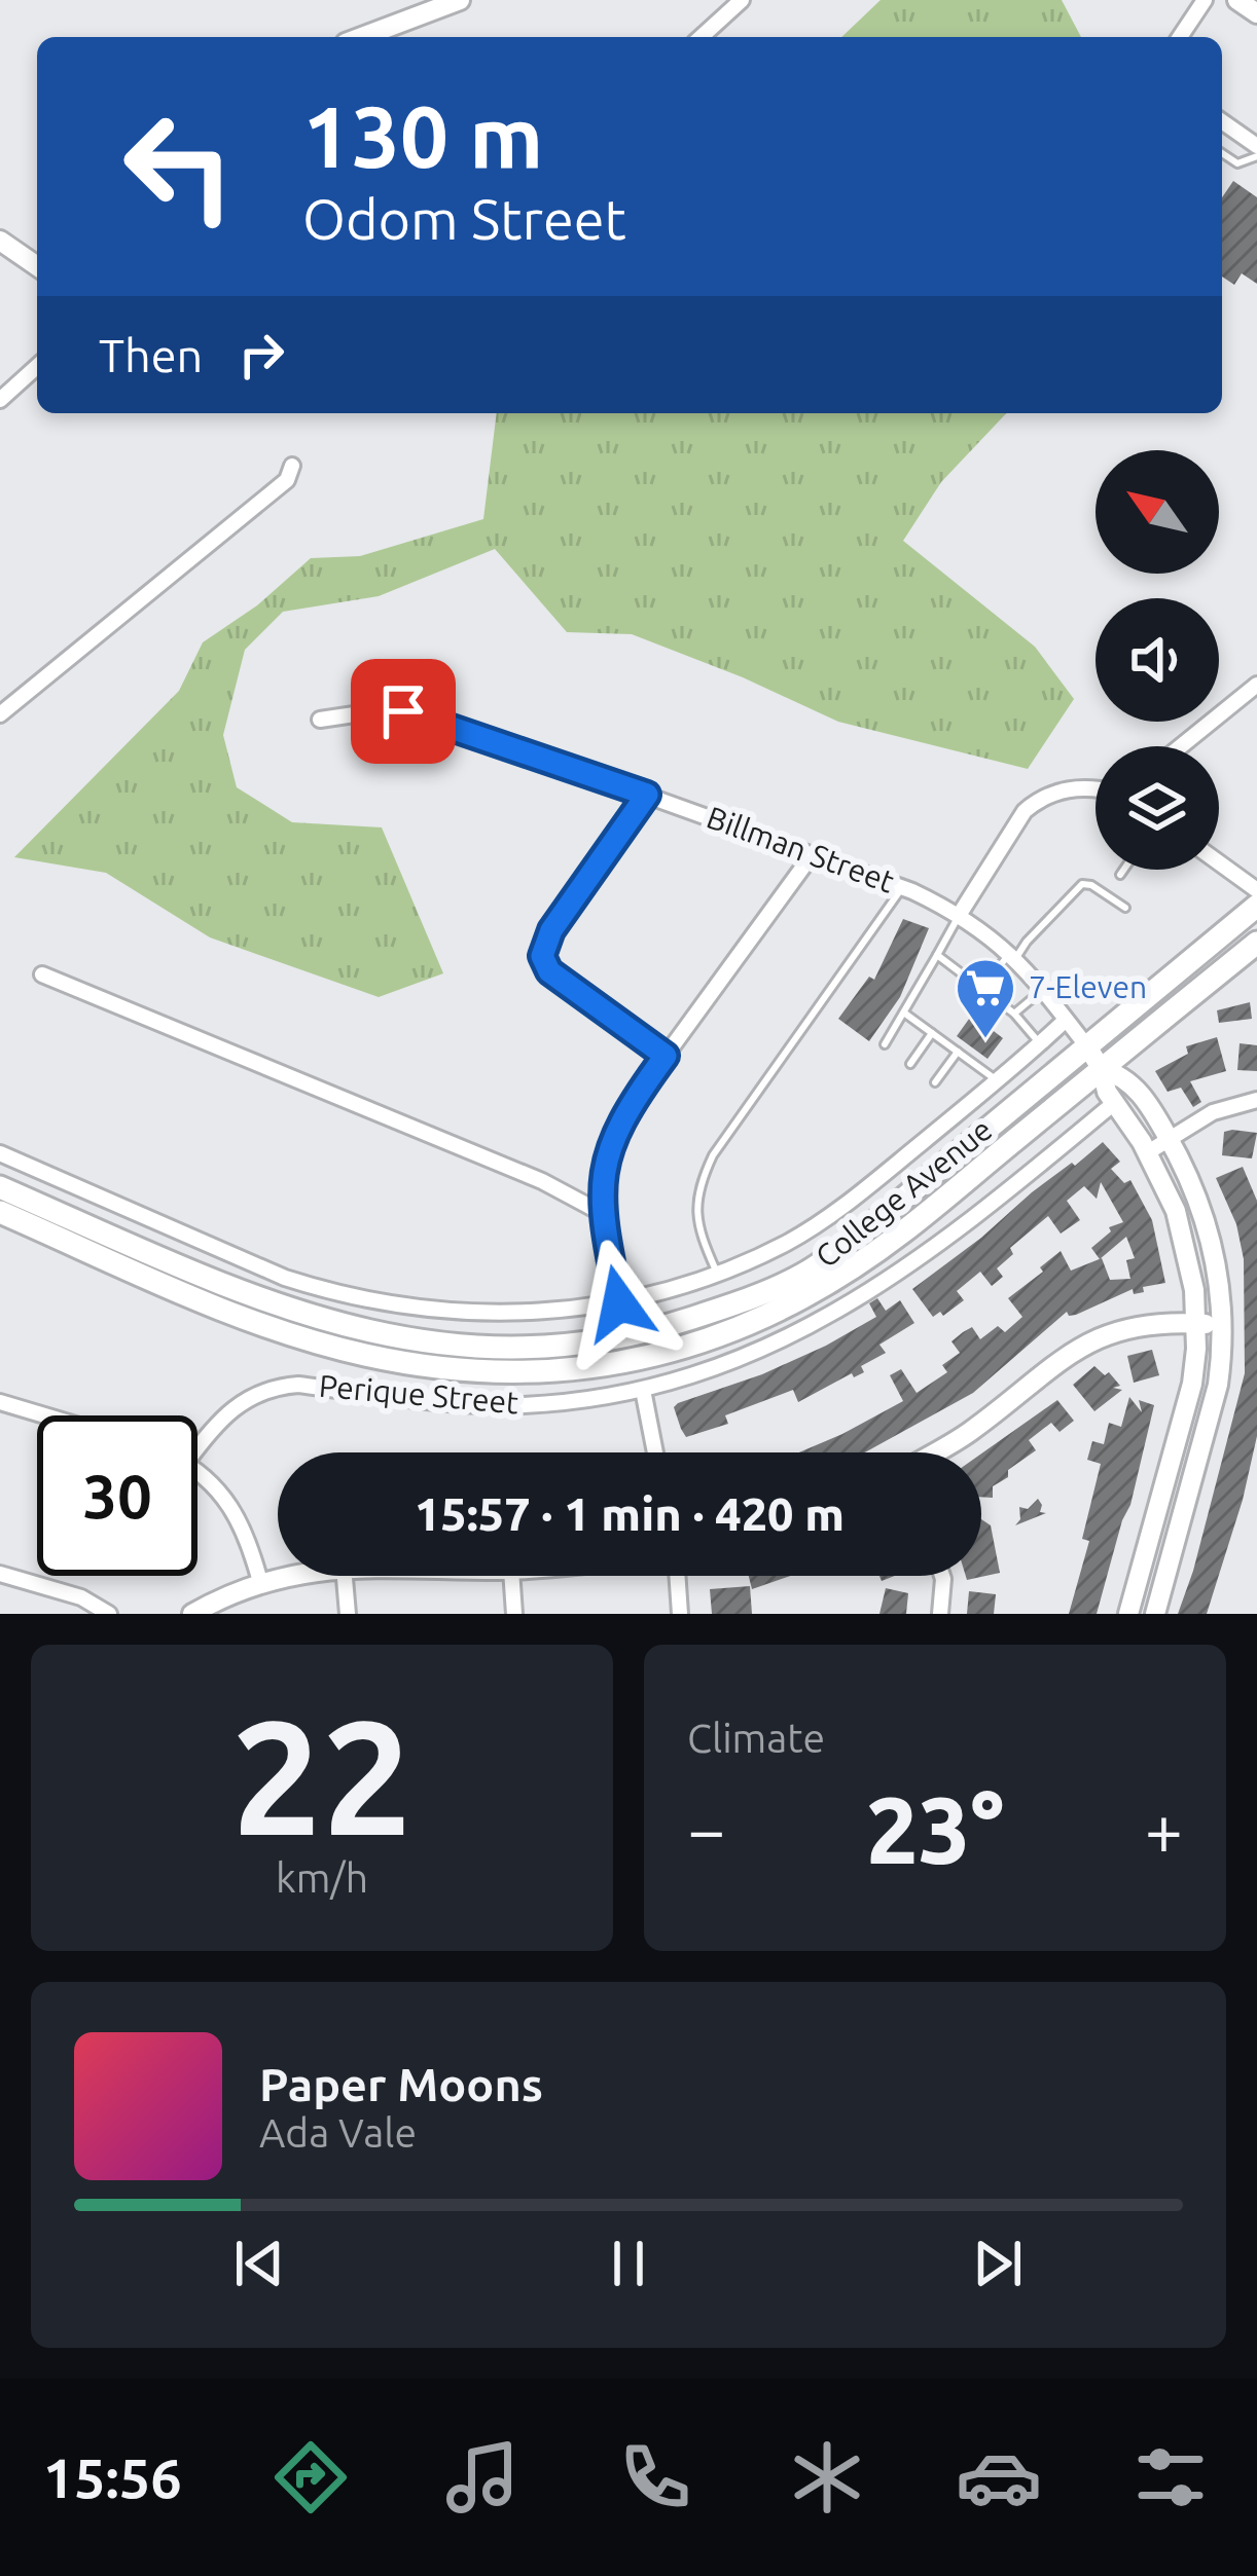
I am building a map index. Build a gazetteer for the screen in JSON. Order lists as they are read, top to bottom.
{
  "streets": {
    "main road": ["College Avenue"],
    "street": ["Billman Street", "Perique Street"]
  },
  "crossings": [
    ["Billman Street", "College Avenue"]
  ],
  "places": {
    "supermarket": ["7-Eleven"]
  },
  "north": "top left",
  "page": {
    "turn": ["130 m", "Odom Street"],
    "then": "Then",
    "limit": "30",
    "trip": "15:57 · 1 min · 420 m",
    "tile": [
      ["22", "km/h"],
      "Climate"
    ],
    "heat": ["−", "23°", "+"],
    "song": ["Paper Moons", "Ada Vale"],
    "tabs": "15:56"
  }
}
